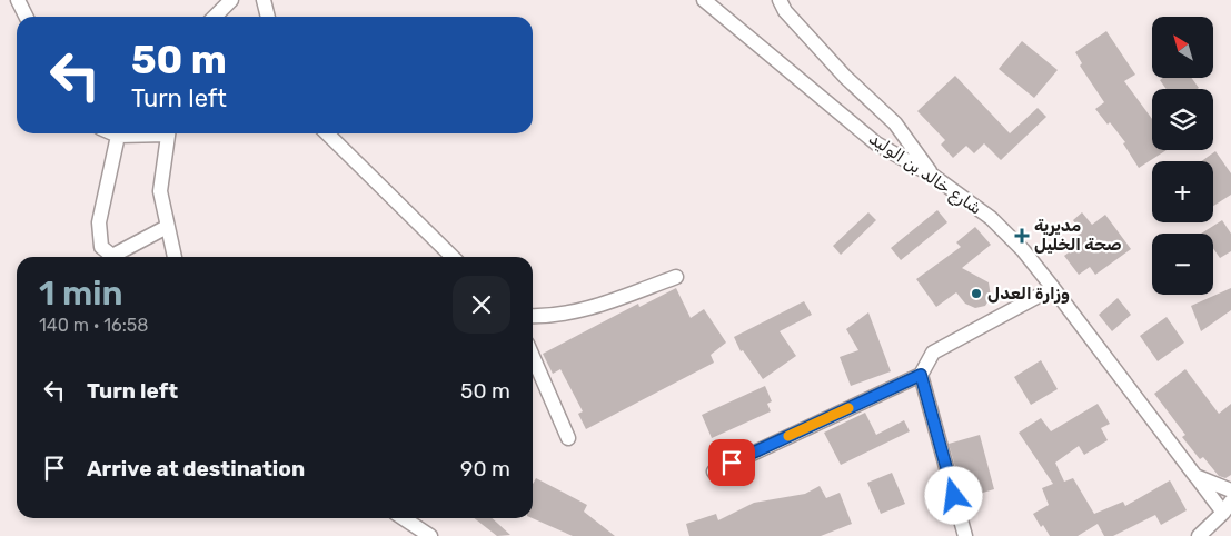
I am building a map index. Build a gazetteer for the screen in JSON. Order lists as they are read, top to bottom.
{
  "streets": {
    "street": ["شارع خالد بن الوليد"]
  },
  "places": {
    "health": ["مديرية صحة الخليل"],
    "other": ["وزارة العدل"]
  },
  "north": "top left",
  "page": {
    "map_buttons": ["+", "−"],
    "turn": ["50 m", "Turn left"],
    "heading": ["1 min", "140 m · 16:58"],
    "list": [
      {
        "name": "Turn left",
        "value": "50 m"
      },
      {
        "name": "Arrive at destination",
        "value": "90 m"
      }
    ]
  }
}
